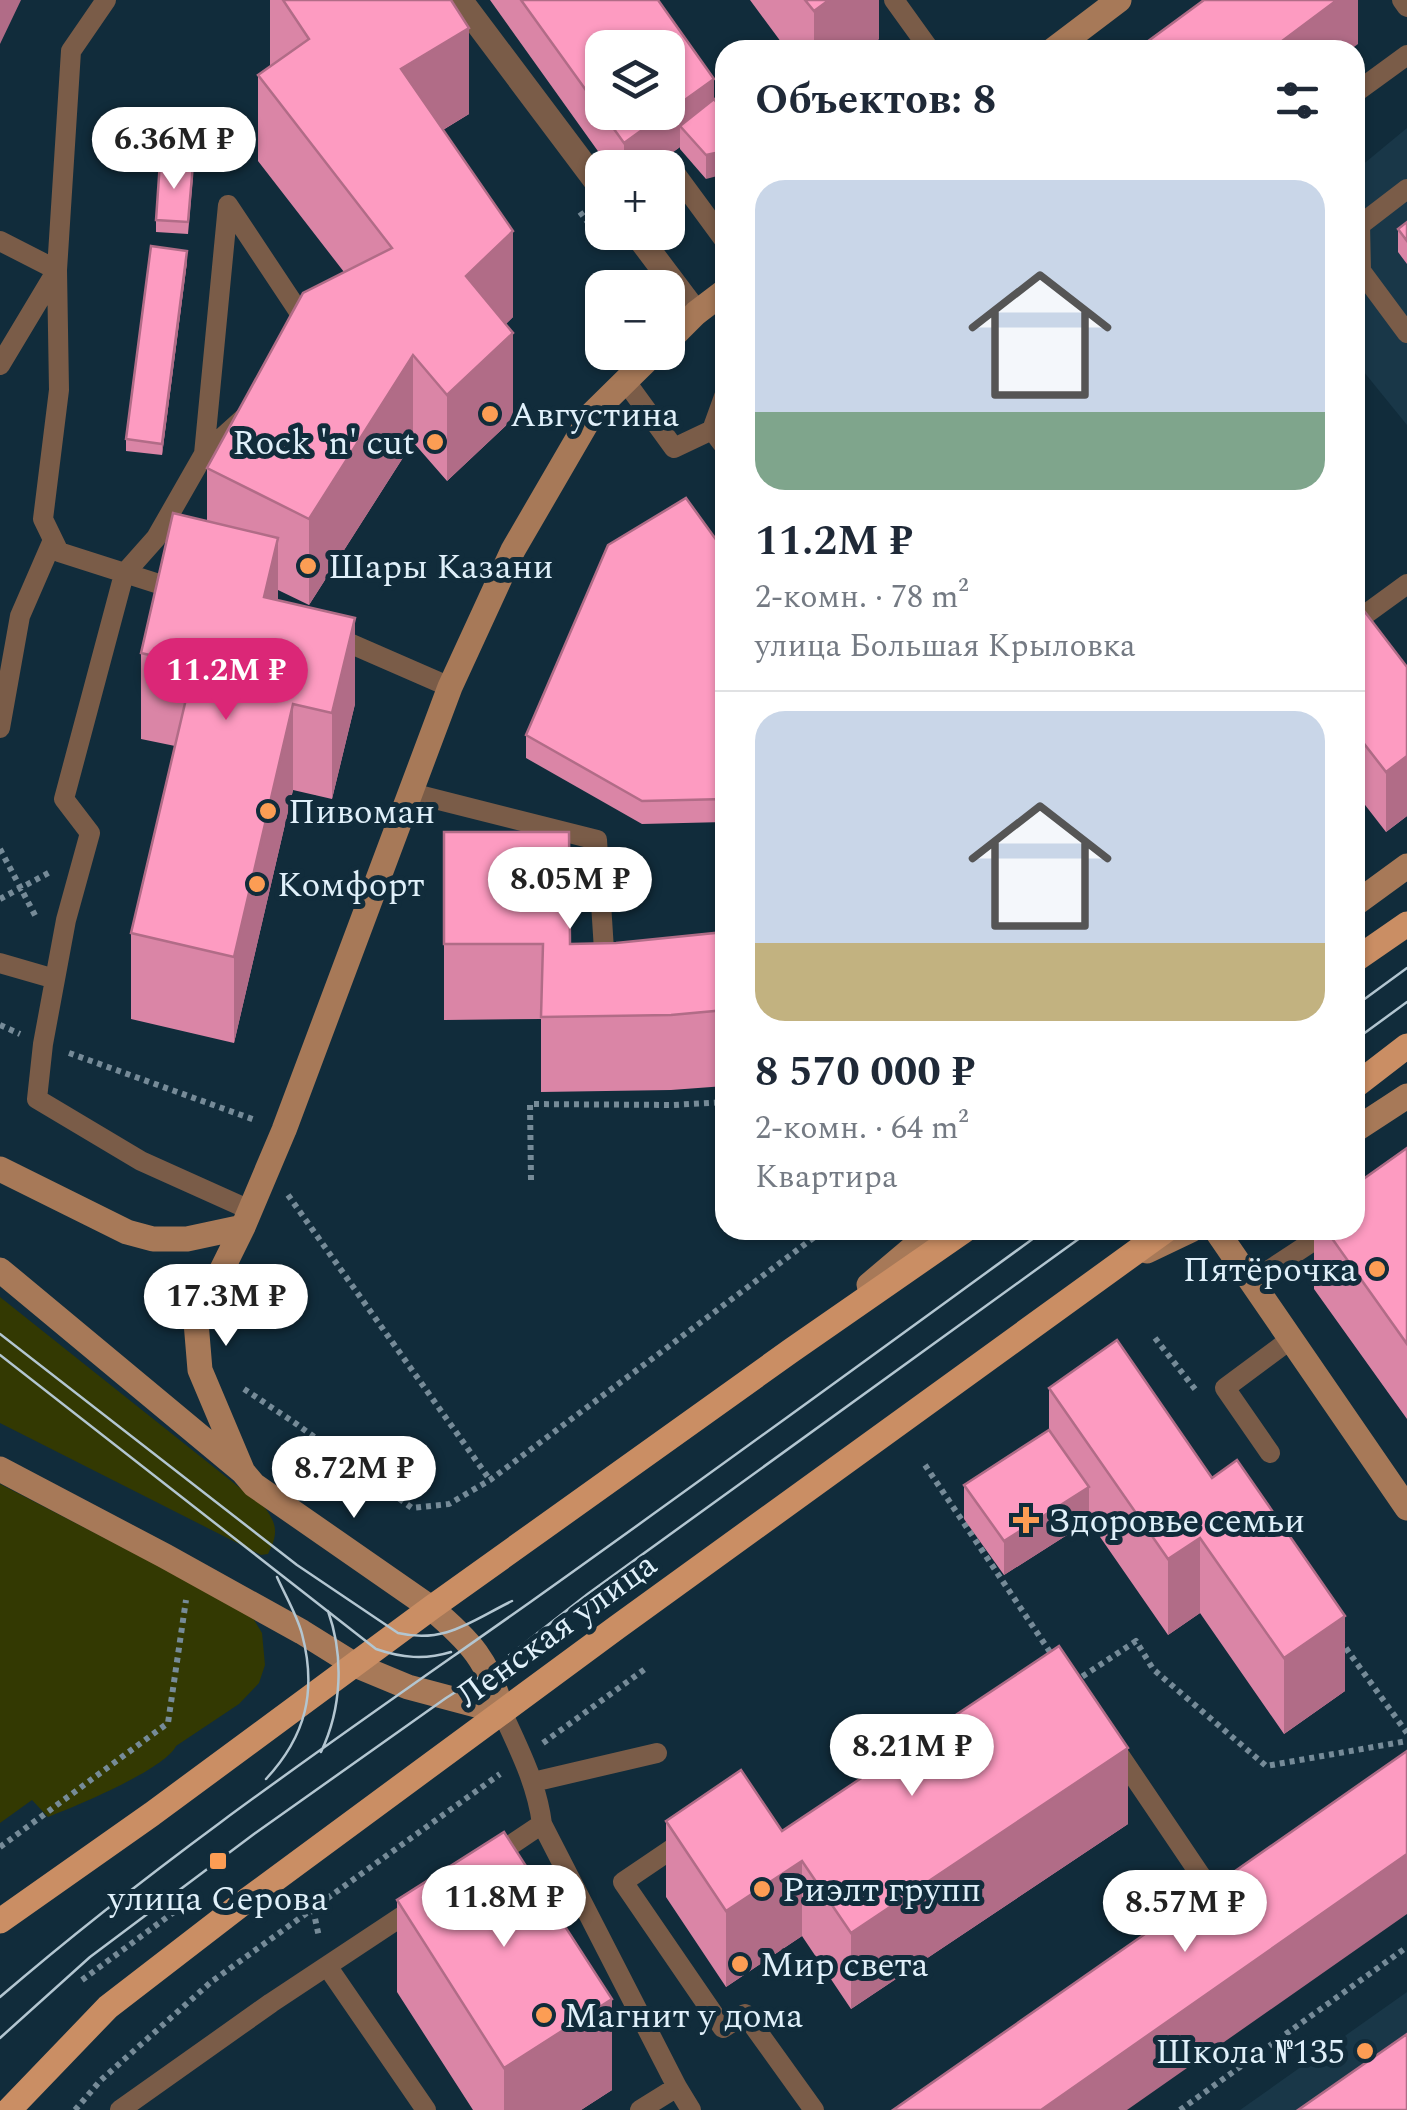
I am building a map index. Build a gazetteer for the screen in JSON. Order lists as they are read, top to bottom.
{
  "streets": {
    "main road": ["Ленская улица"]
  },
  "places": {
    "other": [
      "Августина",
      "Rock 'n' cut",
      "Шары Казани",
      "Пивоман",
      "Комфорт",
      "Пятёрочка",
      "Риэлт групп",
      "Мир света",
      "Магнит у дома",
      "Школа №135"
    ],
    "health": ["Здоровье семьи"],
    "transit": ["улица Серова"]
  },
  "page": {
    "map_buttons": ["+", "−"],
    "heading": "Объектов: 8",
    "price": [
      "6.36M ₽",
      "11.2M ₽",
      "8.05M ₽",
      "17.3M ₽",
      "8.72M ₽",
      "8.21M ₽",
      "11.8M ₽",
      "8.57M ₽"
    ],
    "list": [
      {
        "name": "11.2M ₽",
        "note": "2-комн. · 78 m² · улица Большая Крыловка"
      },
      {
        "name": "8 570 000 ₽",
        "note": "2-комн. · 64 m² · Квартира"
      }
    ]
  }
}
